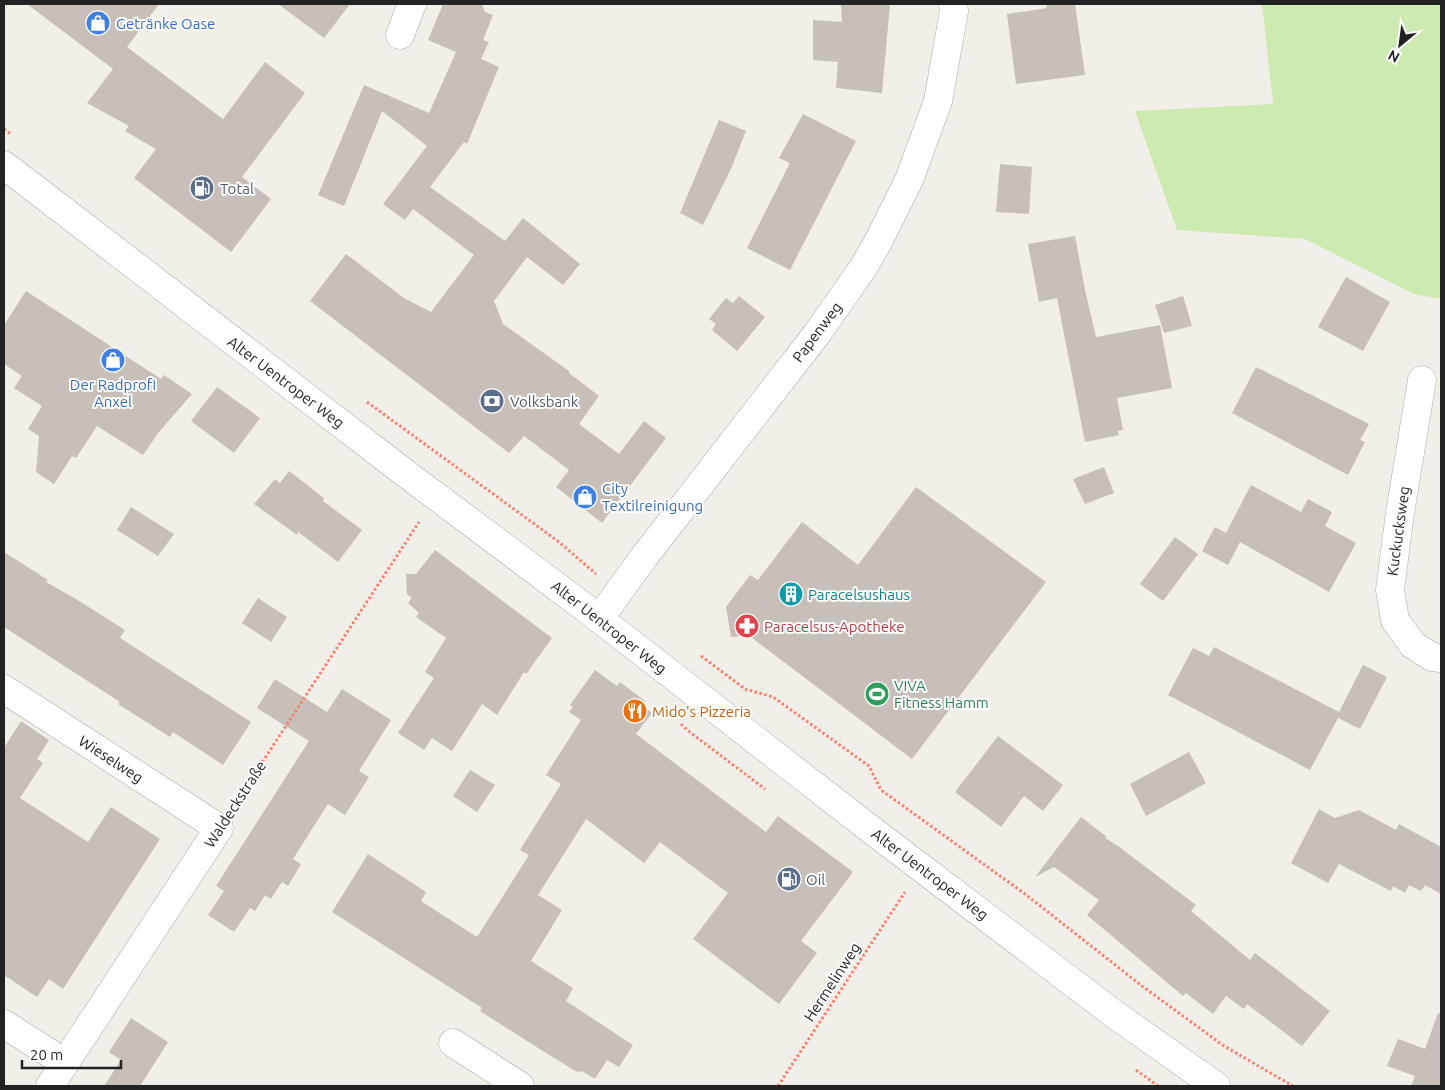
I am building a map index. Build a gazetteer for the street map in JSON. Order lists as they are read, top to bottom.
{
  "streets": {
    "street": [
      "Papenweg",
      "Alter Uentroper Weg",
      "Kuckucksweg",
      "Wieselweg",
      "Waldeckstraße"
    ],
    "path": ["Hermelinweg"]
  },
  "crossings": [
    ["Papenweg", "Alter Uentroper Weg"],
    ["Wieselweg", "Waldeckstraße"]
  ],
  "places": {
    "shop": ["Getränke Oase", "Der Radprofi Anxel", "City Textilreinigung"],
    "fuel station": ["Total", "Oil"],
    "bank": ["Volksbank"],
    "building": ["Paracelsushaus"],
    "pharmacy": ["Paracelsus-Apotheke"],
    "sports": ["VIVA Fitness Hamm"],
    "restaurant": ["Mido's Pizzeria"]
  },
  "scale_bar": "20 m",
  "north": "bottom left"
}
